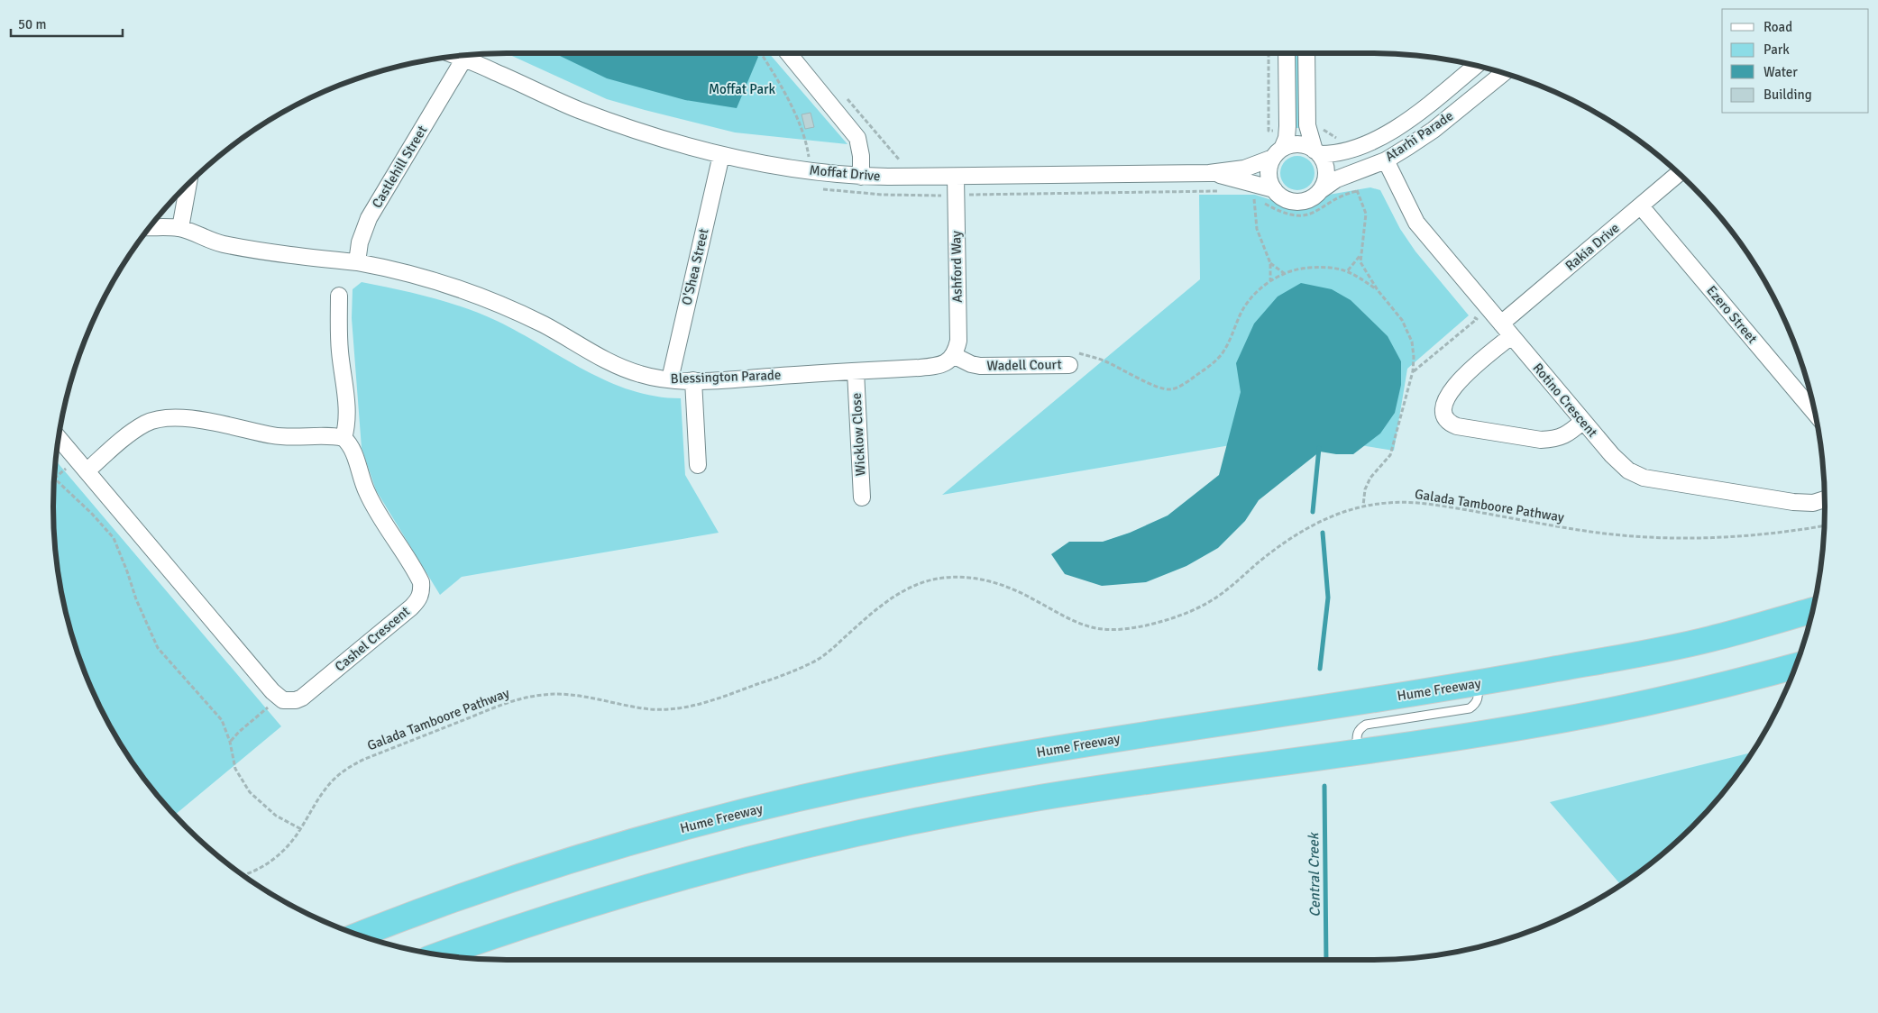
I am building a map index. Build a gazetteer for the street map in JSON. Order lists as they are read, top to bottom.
{
  "streets": {
    "highway": ["Hume Freeway"],
    "street": [
      "Atarhi Parade",
      "Castlehill Street",
      "Moffat Drive",
      "Rakia Drive",
      "O'Shea Street",
      "Ashford Way",
      "Ezero Street",
      "Wadell Court",
      "Blessington Parade",
      "Rotino Crescent",
      "Wicklow Close",
      "Cashel Crescent"
    ],
    "path": ["Galada Tamboore Pathway"]
  },
  "crossings": [
    ["Atarhi Parade", "Moffat Drive"],
    ["Atarhi Parade", "Rotino Crescent"],
    ["Castlehill Street", "Blessington Parade"],
    ["Moffat Drive", "O'Shea Street"],
    ["Moffat Drive", "Ashford Way"],
    ["Rakia Drive", "Ezero Street"],
    ["Rakia Drive", "Rotino Crescent"],
    ["O'Shea Street", "Blessington Parade"],
    ["Ashford Way", "Wadell Court"],
    ["Ashford Way", "Blessington Parade"],
    ["Wadell Court", "Blessington Parade"],
    ["Blessington Parade", "Wicklow Close"]
  ],
  "water": ["Central Creek"],
  "parks": ["Moffat Park"],
  "legend": [
    "Road",
    "Park",
    "Water",
    "Building"
  ],
  "scale_bar": "50 m"
}
